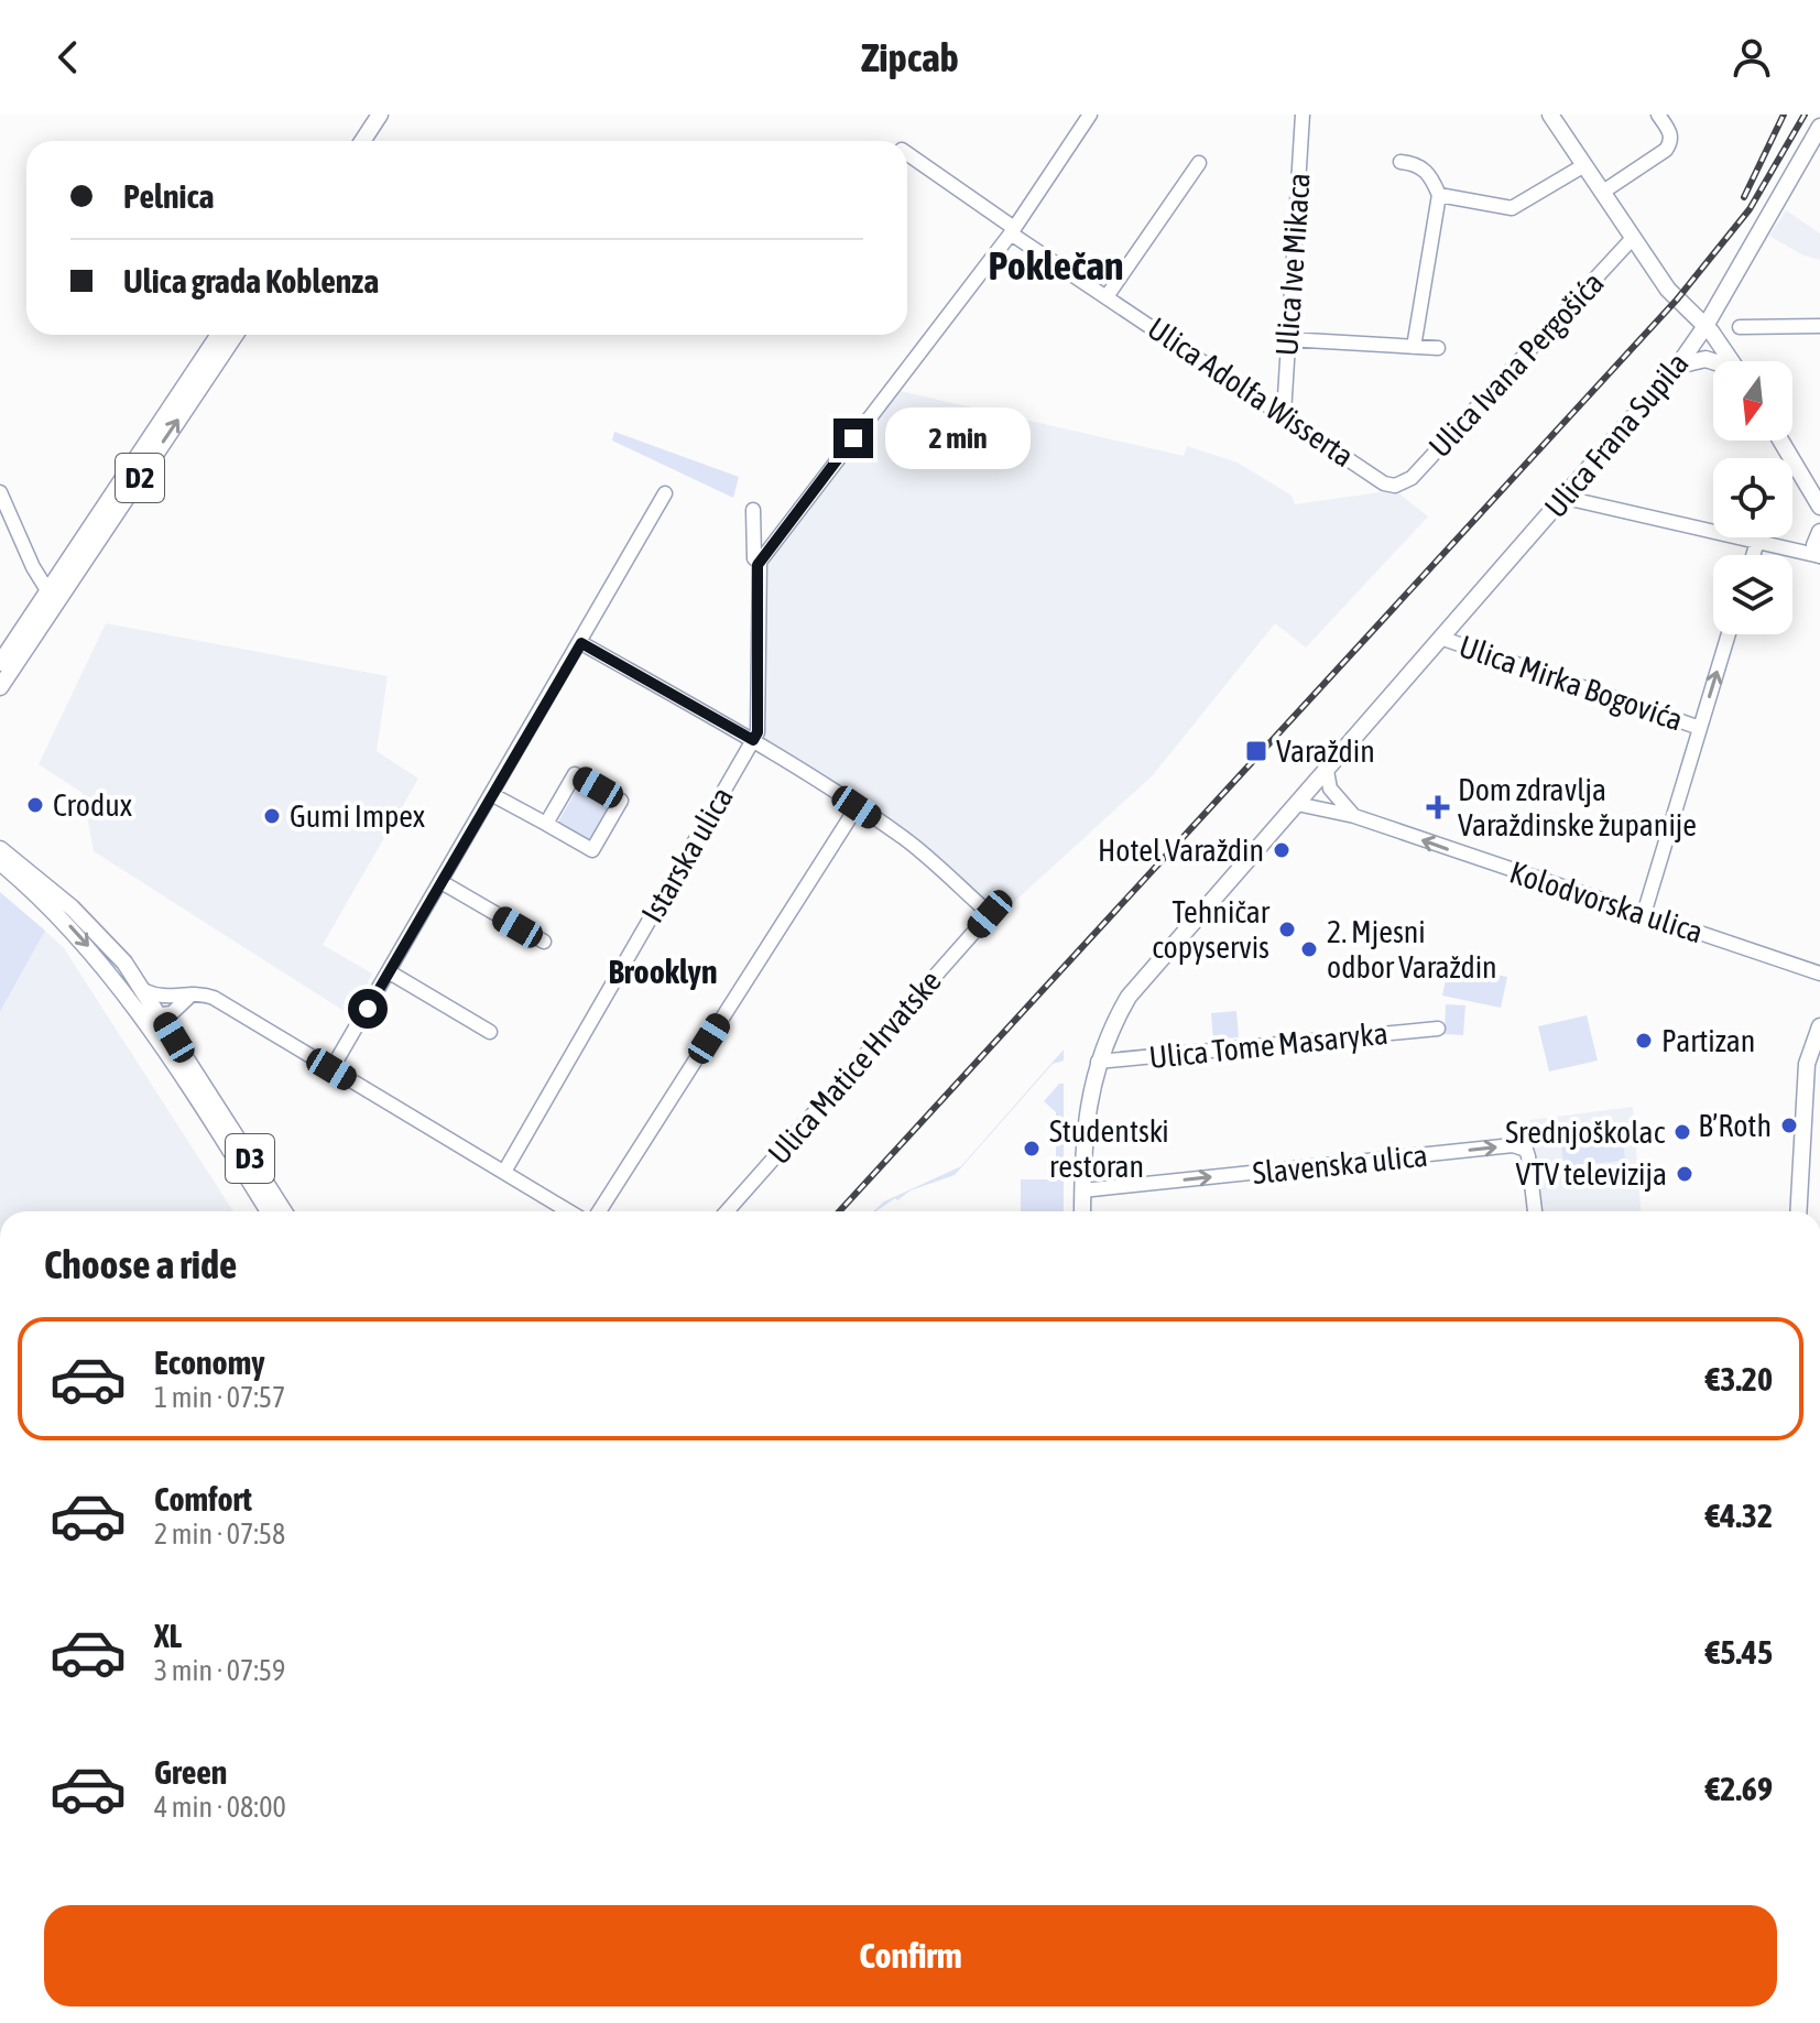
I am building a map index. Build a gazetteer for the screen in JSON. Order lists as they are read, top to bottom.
{
  "streets": {
    "main road": ["Ulica Frana Supila", "D2", "D3"],
    "street": [
      "Ulica Ive Mikaca",
      "Ulica Ivana Pergošića",
      "Ulica Adolfa Wisserta",
      "Ulica Mirka Bogovića",
      "Istarska ulica",
      "Kolodvorska ulica",
      "Ulica Tome Masaryka",
      "Ulica Matice Hrvatske",
      "Slavenska ulica"
    ]
  },
  "crossings": [
    ["Ulica Ive Mikaca", "Ulica Adolfa Wisserta"],
    ["Ulica Ivana Pergošića", "Ulica Adolfa Wisserta"],
    ["Ulica Frana Supila", "Ulica Mirka Bogovića"],
    ["Ulica Frana Supila", "Kolodvorska ulica"],
    ["Ulica Frana Supila", "Ulica Tome Masaryka"],
    ["Ulica Frana Supila", "Slavenska ulica"]
  ],
  "one_way": ["Kolodvorska ulica", "Slavenska ulica"],
  "districts": ["Poklečan", "Brooklyn"],
  "places": {
    "transit": ["Varaždin"],
    "other": [
      "Crodux",
      "Gumi Impex",
      "Hotel Varaždin",
      "Tehničar copyservis",
      "2. Mjesni odbor Varaždin",
      "Partizan",
      "B’Roth",
      "Srednjoškolac",
      "Studentski restoran",
      "VTV televizija"
    ],
    "health": ["Dom zdravlja Varaždinske županije"]
  },
  "north": "bottom",
  "page": {
    "header": "Zipcab",
    "banner": ["Pelnica", "Ulica grada Koblenza"],
    "bubble": "2 min",
    "heading": "Choose a ride",
    "list": [
      {
        "name": "Economy",
        "note": "1 min · 07:57",
        "value": "€3.20"
      },
      {
        "name": "Comfort",
        "note": "2 min · 07:58",
        "value": "€4.32"
      },
      {
        "name": "XL",
        "note": "3 min · 07:59",
        "value": "€5.45"
      },
      {
        "name": "Green",
        "note": "4 min · 08:00",
        "value": "€2.69"
      }
    ],
    "buttons": "Confirm"
  }
}
